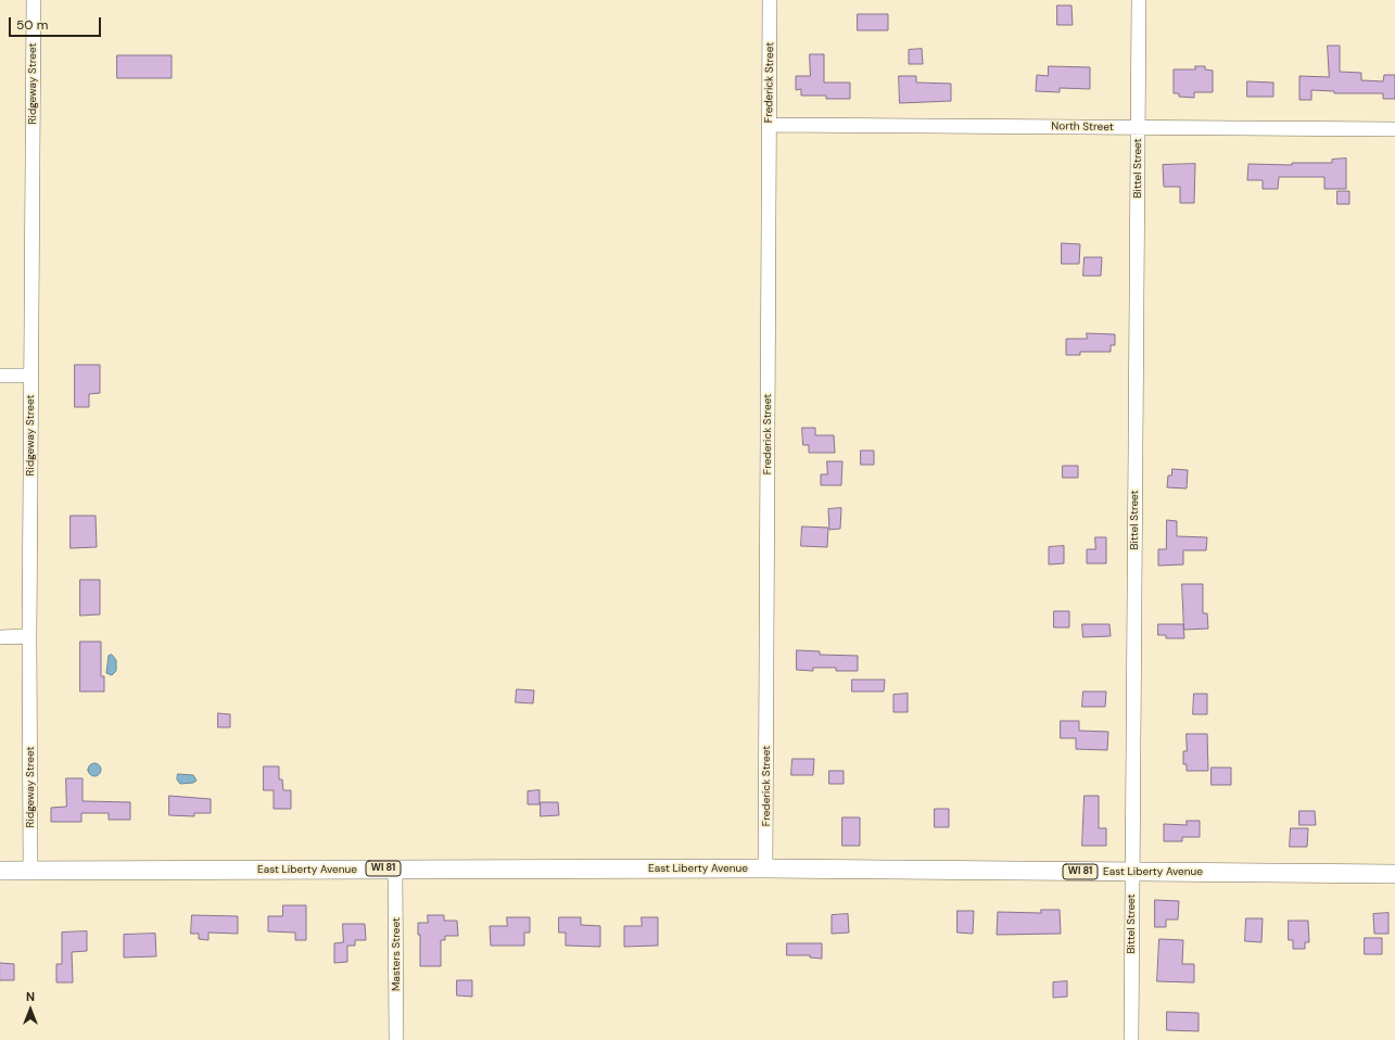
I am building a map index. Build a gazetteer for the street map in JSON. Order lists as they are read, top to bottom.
{
  "streets": {
    "main road": ["WI 81", "East Liberty Avenue"],
    "street": [
      "Frederick Street",
      "Ridgeway Street",
      "North Street",
      "Bittel Street",
      "Masters Street"
    ]
  },
  "crossings": [
    ["Frederick Street", "North Street"],
    ["Frederick Street", "East Liberty Avenue"],
    ["Ridgeway Street", "East Liberty Avenue"],
    ["North Street", "Bittel Street"],
    ["Bittel Street", "East Liberty Avenue"],
    ["East Liberty Avenue", "Masters Street"]
  ],
  "scale_bar": "50 m",
  "north": "top"
}
